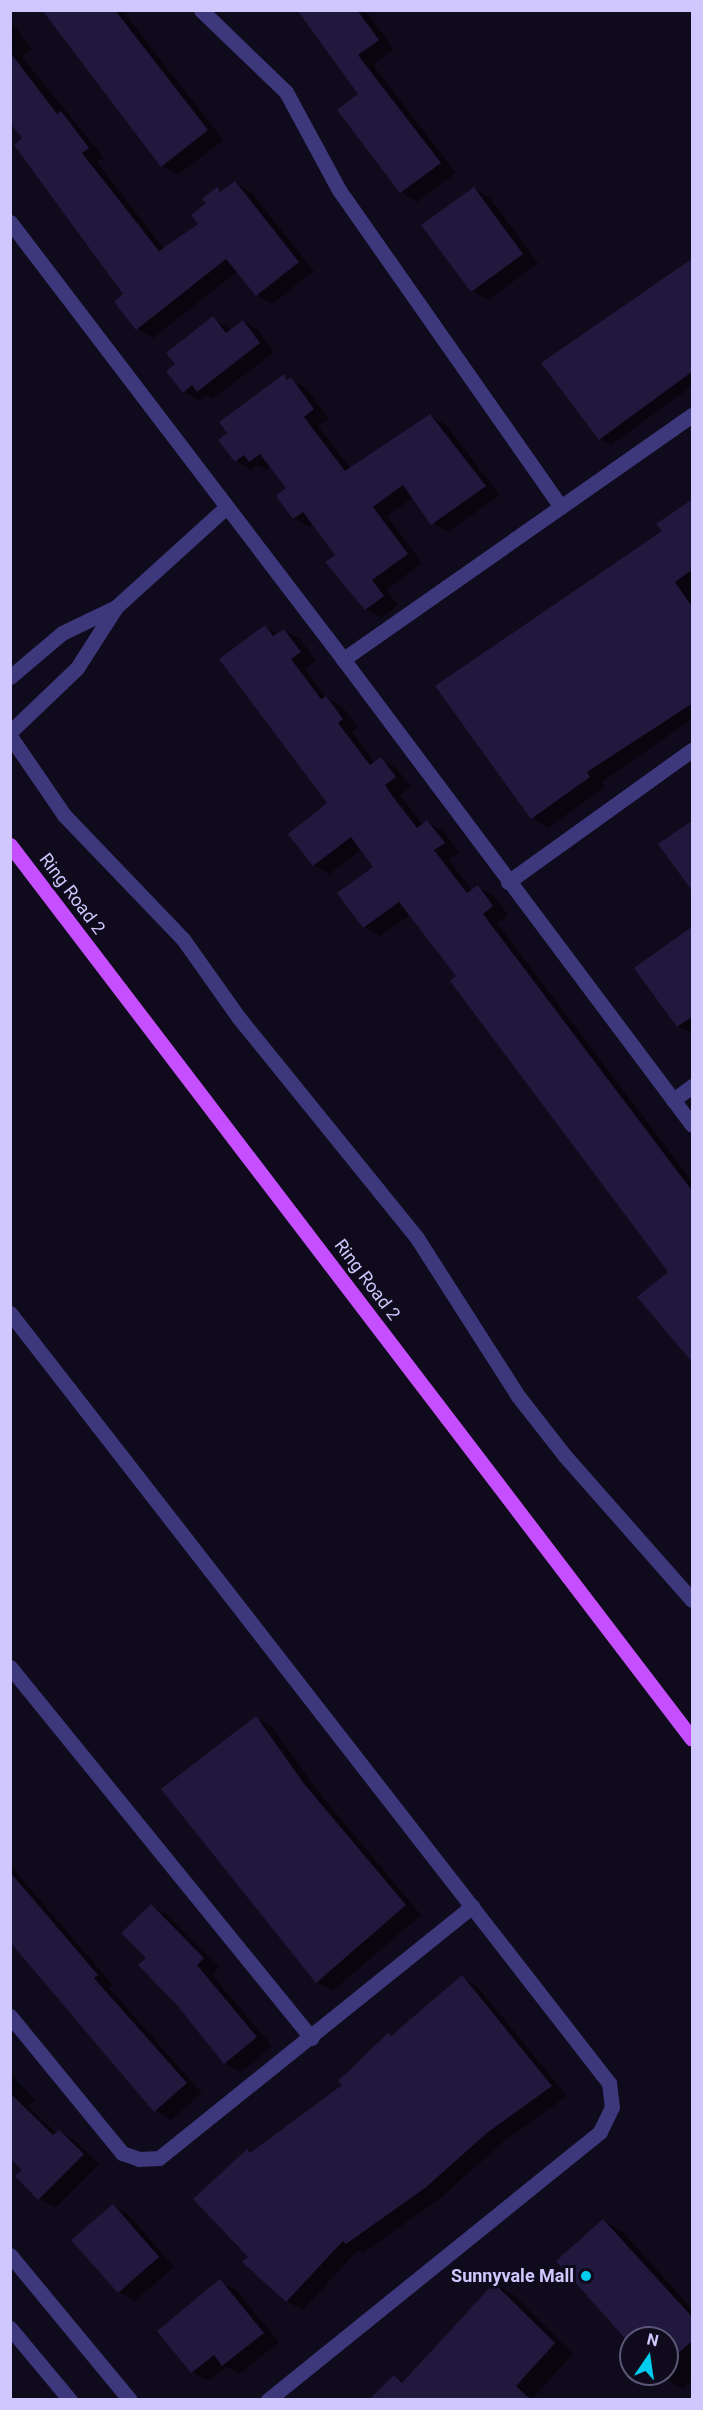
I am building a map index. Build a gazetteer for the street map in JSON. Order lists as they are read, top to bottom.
{
  "streets": {
    "main road": ["Ring Road 2"]
  },
  "places": ["Sunnyvale Mall"],
  "north": "top"
}
